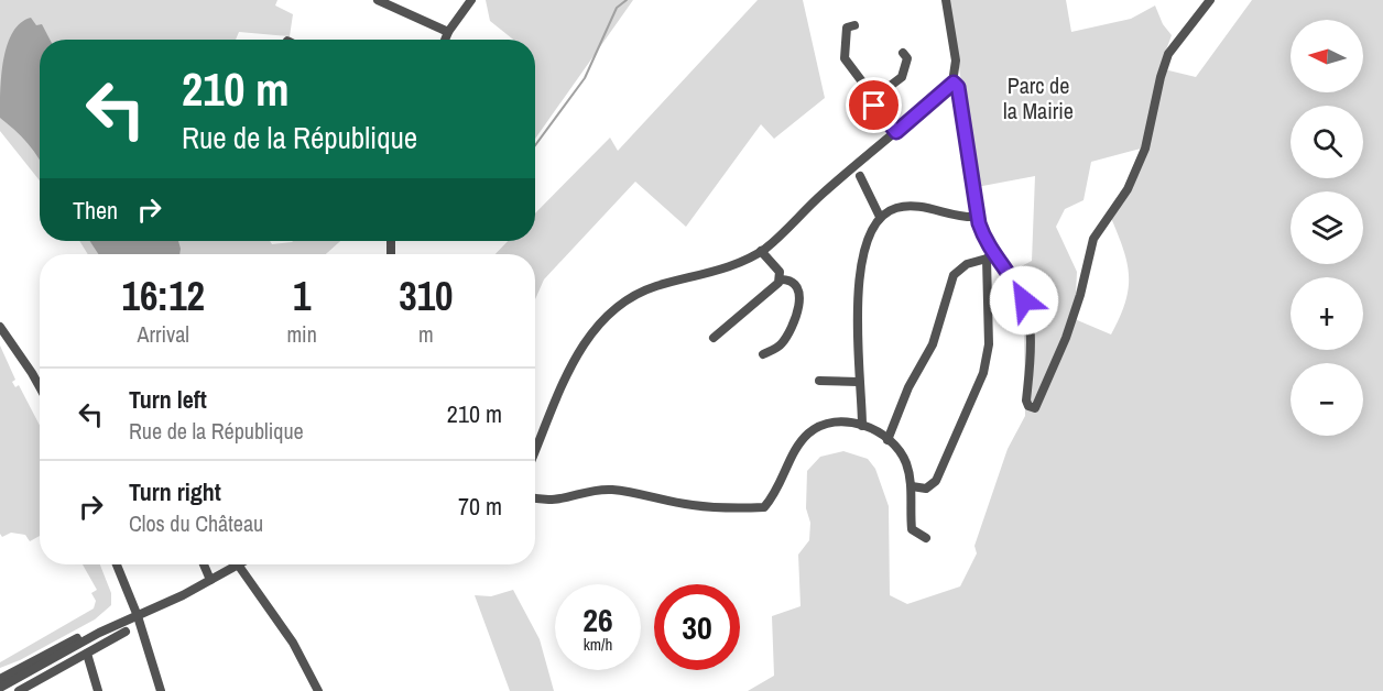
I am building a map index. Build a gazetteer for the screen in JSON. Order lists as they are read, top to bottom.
{
  "parks": ["Parc de la Mairie"],
  "north": "left",
  "page": {
    "map_buttons": ["+", "−"],
    "turn": ["210 m", "Rue de la République"],
    "then": "Then",
    "eta": [
      "16:12",
      "Arrival",
      "1",
      "min",
      "310",
      "m"
    ],
    "list": [
      {
        "name": "Turn left",
        "note": "Rue de la République",
        "value": "210 m"
      },
      {
        "name": "Turn right",
        "note": "Clos du Château",
        "value": "70 m"
      }
    ],
    "speed": "26 km/h",
    "limit": "30"
  }
}
